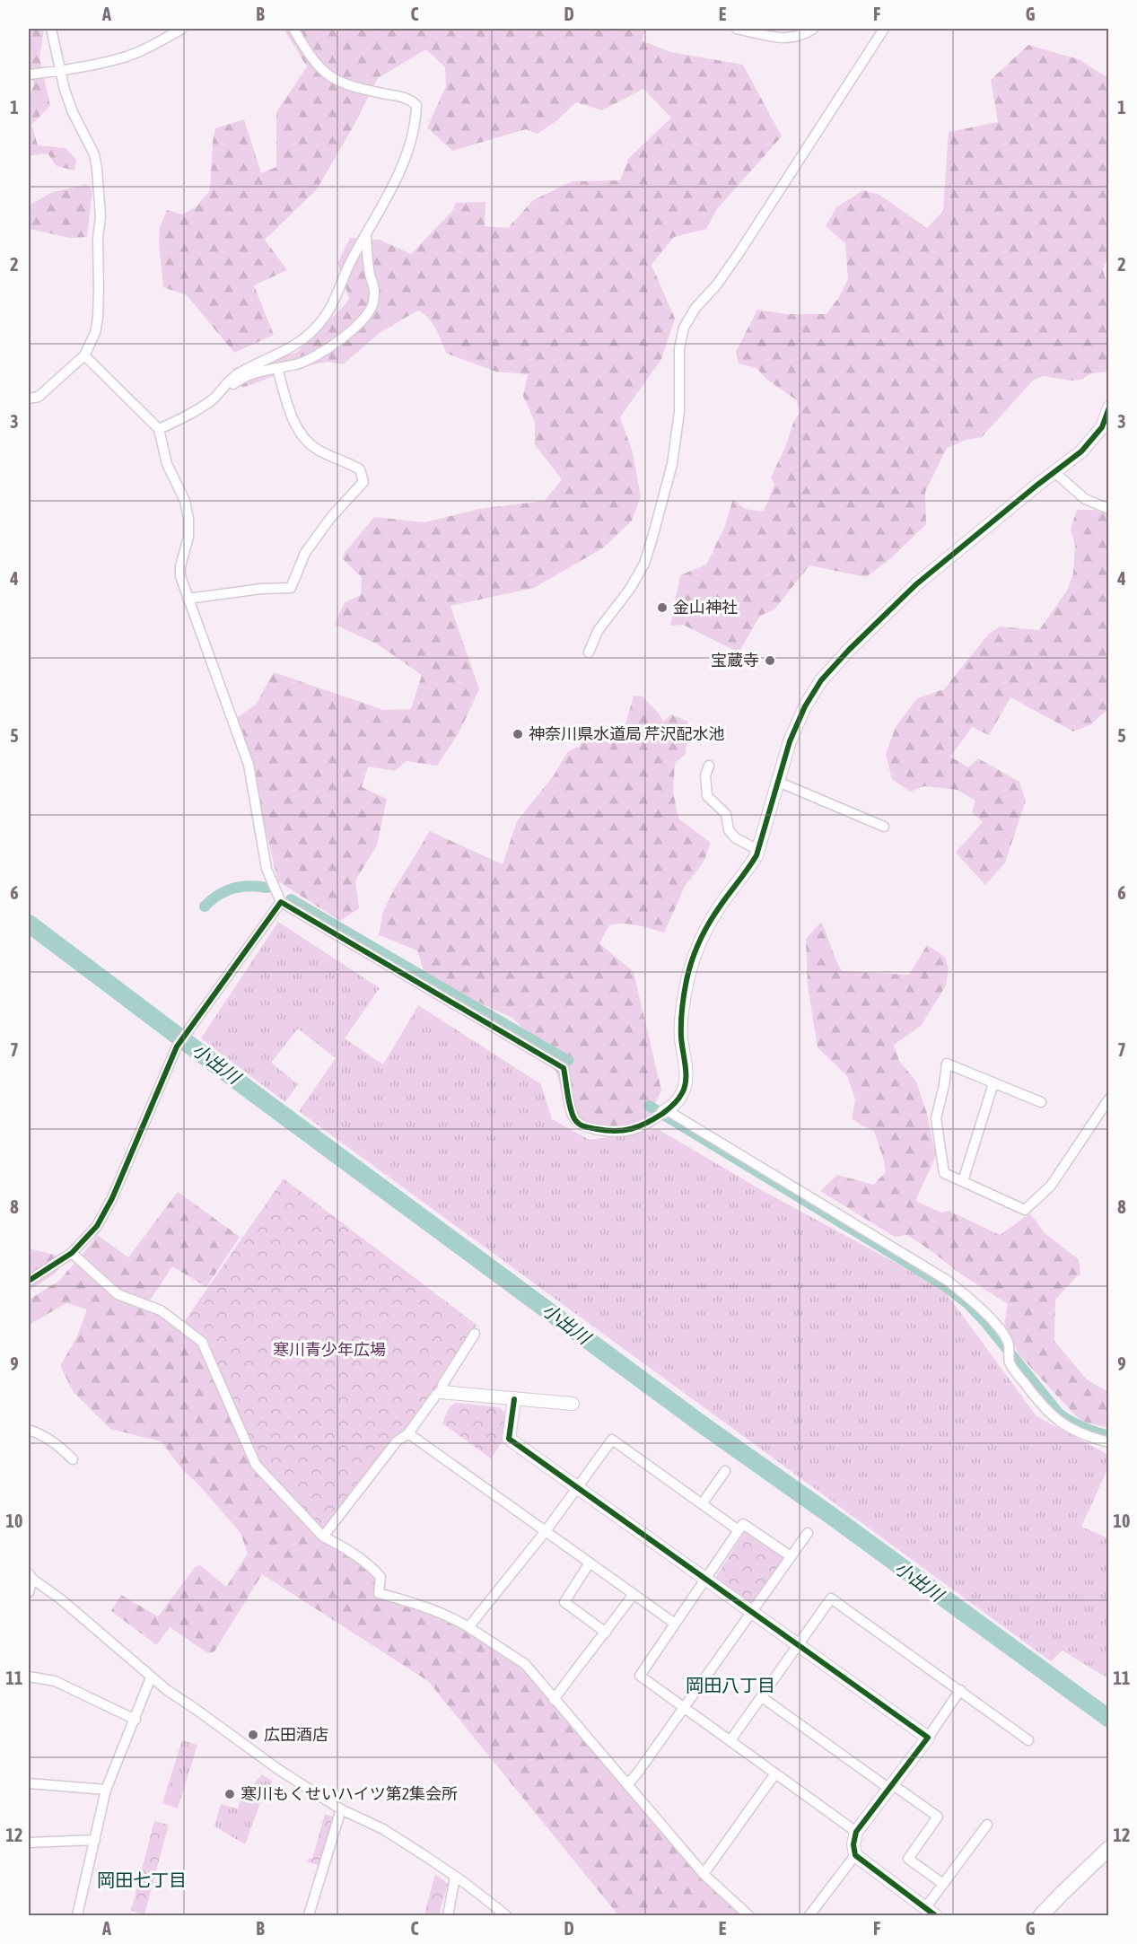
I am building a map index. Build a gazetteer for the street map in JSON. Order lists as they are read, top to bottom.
{
  "districts": ["岡田八丁目", "岡田七丁目"],
  "water": ["小出川"],
  "parks": ["寒川青少年広場"],
  "places": [
    "金山神社",
    "宝蔵寺",
    "神奈川県水道局 芹沢配水池",
    "広田酒店",
    "寒川もくせいハイツ第2集会所"
  ],
  "grid": {
    "columns": [
      "A",
      "B",
      "C",
      "D",
      "E",
      "F",
      "G"
    ],
    "rows": [
      "1",
      "2",
      "3",
      "4",
      "5",
      "6",
      "7",
      "8",
      "9",
      "10",
      "11",
      "12"
    ]
  }
}
